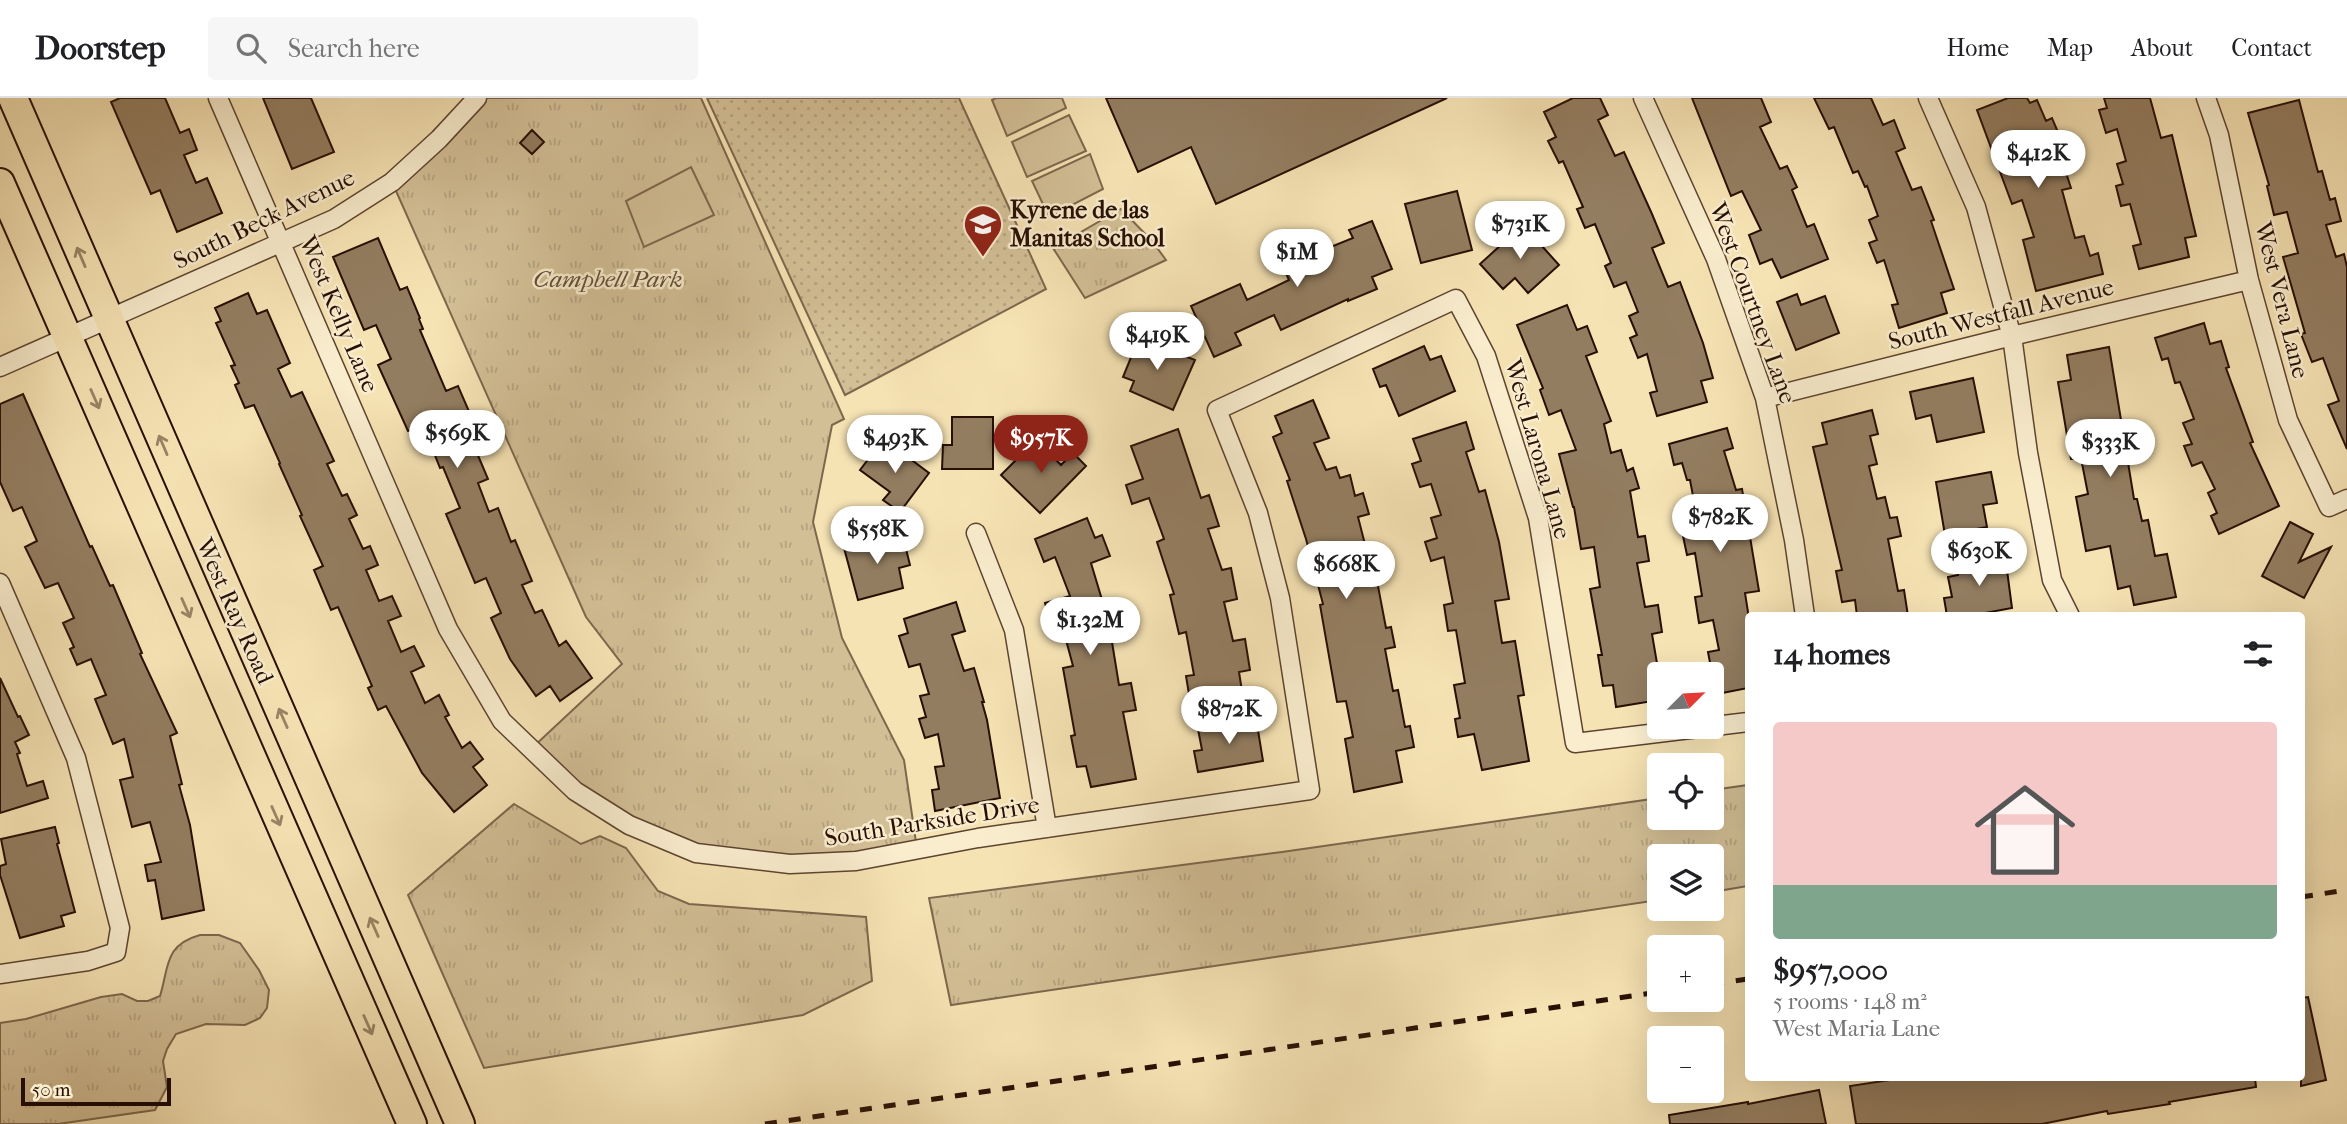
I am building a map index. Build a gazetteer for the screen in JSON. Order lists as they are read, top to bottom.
{
  "streets": {
    "main road": ["West Ray Road"],
    "street": [
      "South Beck Avenue",
      "West Vera Lane",
      "West Courtney Lane",
      "West Kelly Lane",
      "South Westfall Avenue",
      "West Larona Lane",
      "South Parkside Drive"
    ]
  },
  "crossings": [
    ["South Beck Avenue", "West Kelly Lane"],
    ["South Beck Avenue", "West Ray Road"],
    ["West Vera Lane", "South Westfall Avenue"],
    ["West Courtney Lane", "South Westfall Avenue"],
    ["West Kelly Lane", "South Parkside Drive"],
    ["West Larona Lane", "South Parkside Drive"]
  ],
  "parks": ["Campbell Park"],
  "places": {
    "school or university": ["Kyrene de las Manitas School"]
  },
  "scale_bar": "50 m",
  "north": "top right",
  "page": {
    "header": "Doorstep",
    "search": "Search here",
    "nav": [
      "Home",
      "Map",
      "About",
      "Contact"
    ],
    "price": [
      "$412K",
      "$731K",
      "$1M",
      "$419K",
      "$569K",
      "$493K",
      "$957K",
      "$333K",
      "$782K",
      "$558K",
      "$630K",
      "$668K",
      "$1.32M",
      "$872K"
    ],
    "heading": "14 homes",
    "map_buttons": ["+", "−"],
    "list": [
      {
        "name": "$957,000",
        "note": "5 rooms · 148 m² · West Maria Lane"
      }
    ],
    "scale": "50 m"
  }
}
